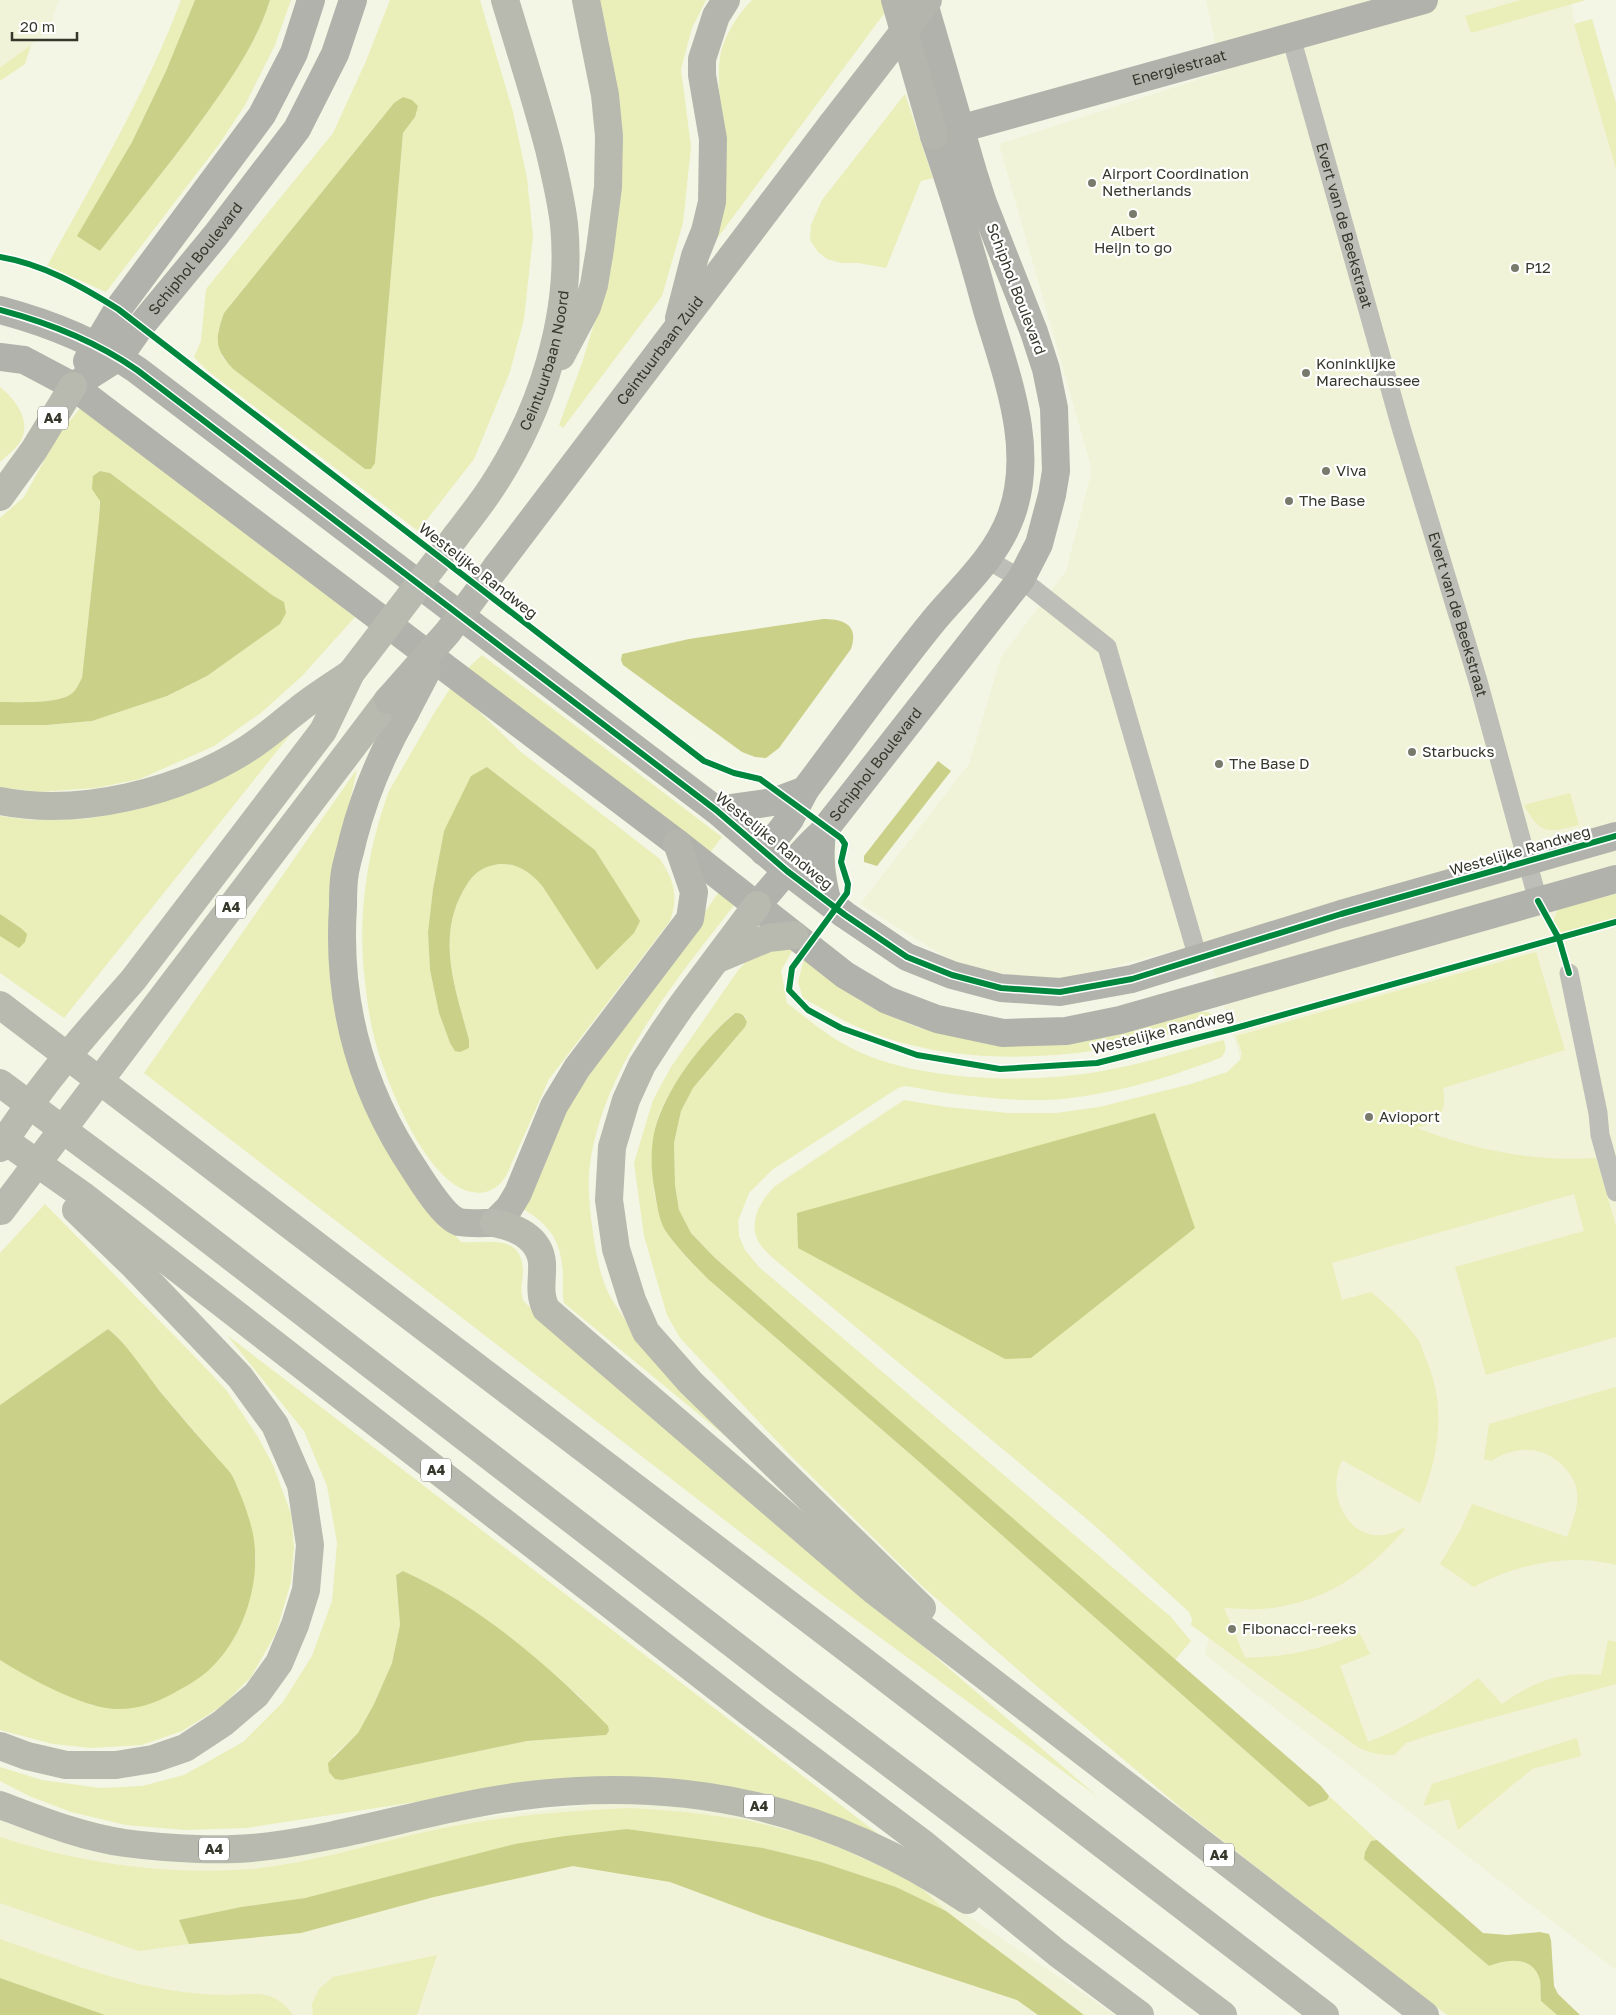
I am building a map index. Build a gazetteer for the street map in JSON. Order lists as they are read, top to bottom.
{
  "streets": {
    "highway": ["Ceintuurbaan Noord", "A4"],
    "main road": ["Ceintuurbaan Zuid"],
    "street": [
      "Energiestraat",
      "Evert van de Beekstraat",
      "Schiphol Boulevard",
      "Westelijke Randweg"
    ]
  },
  "crossings": [
    ["Energiestraat", "Evert van de Beekstraat"],
    ["Energiestraat", "Schiphol Boulevard"],
    ["Evert van de Beekstraat", "Westelijke Randweg"],
    ["Schiphol Boulevard", "Ceintuurbaan Zuid"],
    ["Schiphol Boulevard", "A4"],
    ["Schiphol Boulevard", "Westelijke Randweg"],
    ["Ceintuurbaan Zuid", "A4"],
    ["Ceintuurbaan Noord", "A4"],
    ["A4", "Westelijke Randweg"]
  ],
  "places": [
    "Airport Coordination Netherlands",
    "Albert Heijn to go",
    "P12",
    "Koninklijke Marechaussee",
    "Viva",
    "The Base",
    "Starbucks",
    "The Base D",
    "Avioport",
    "Fibonacci-reeks"
  ],
  "scale_bar": "20 m"
}
